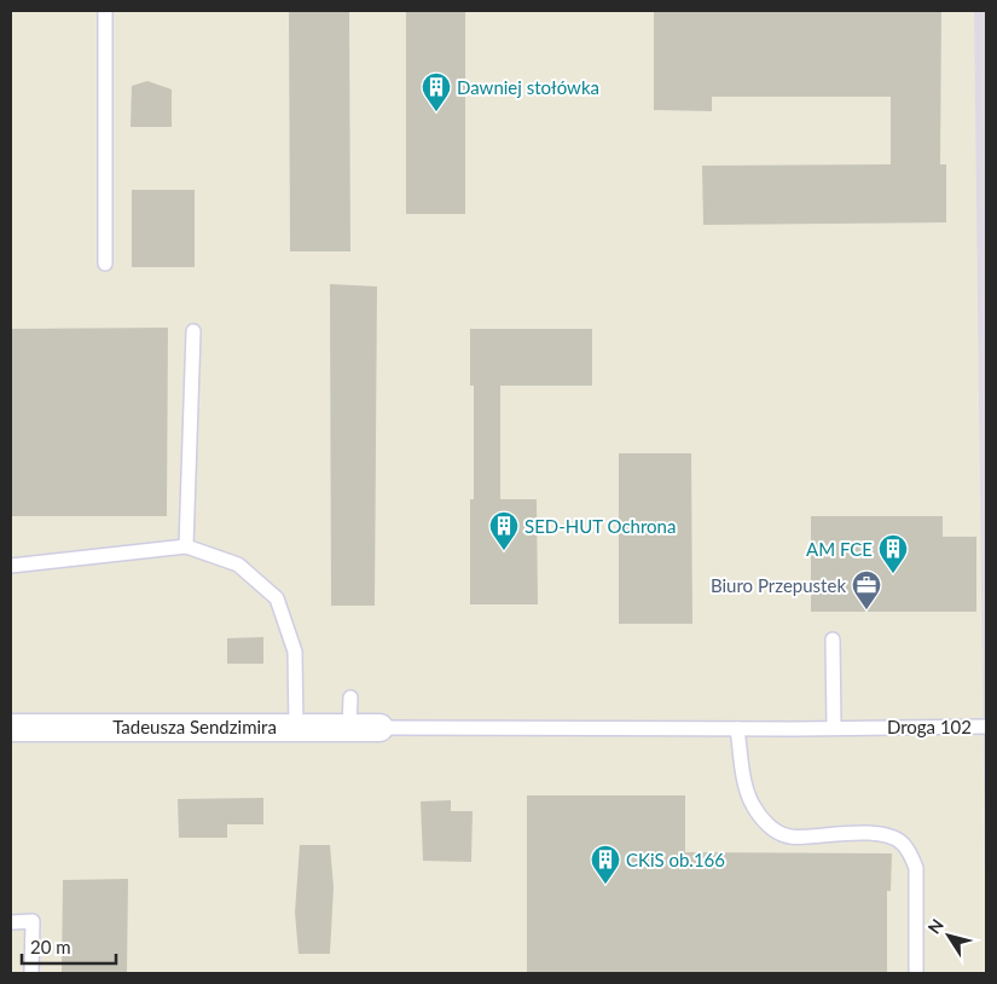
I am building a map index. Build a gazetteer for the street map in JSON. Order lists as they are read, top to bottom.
{
  "streets": {
    "street": ["Tadeusza Sendzimira"],
    "lane": ["Droga 102"]
  },
  "crossings": [
    ["Tadeusza Sendzimira", "Droga 102"]
  ],
  "places": {
    "building": [
      "Dawniej stołówka",
      "SED-HUT Ochrona",
      "AM FCE",
      "CKiS ob.166"
    ],
    "office": ["Biuro Przepustek"]
  },
  "scale_bar": "20 m",
  "north": "top left"
}
